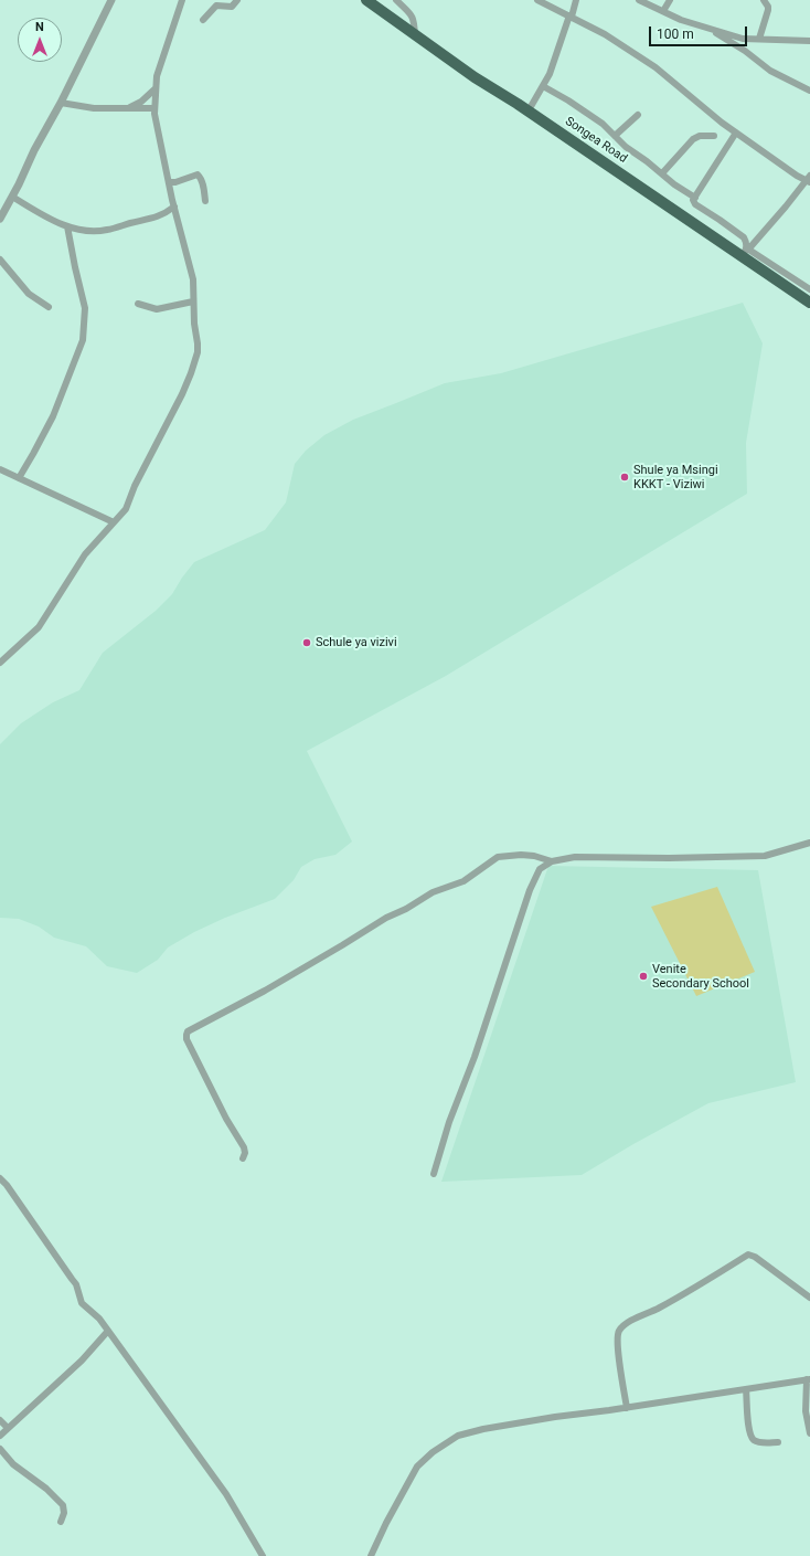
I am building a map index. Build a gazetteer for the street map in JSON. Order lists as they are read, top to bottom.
{
  "streets": {
    "highway": ["Songea Road"]
  },
  "places": ["Shule ya Msingi KKKT - Viziwi", "Schule ya vizivi", "Venite Secondary School"],
  "scale_bar": "100 m",
  "north": "top"
}
